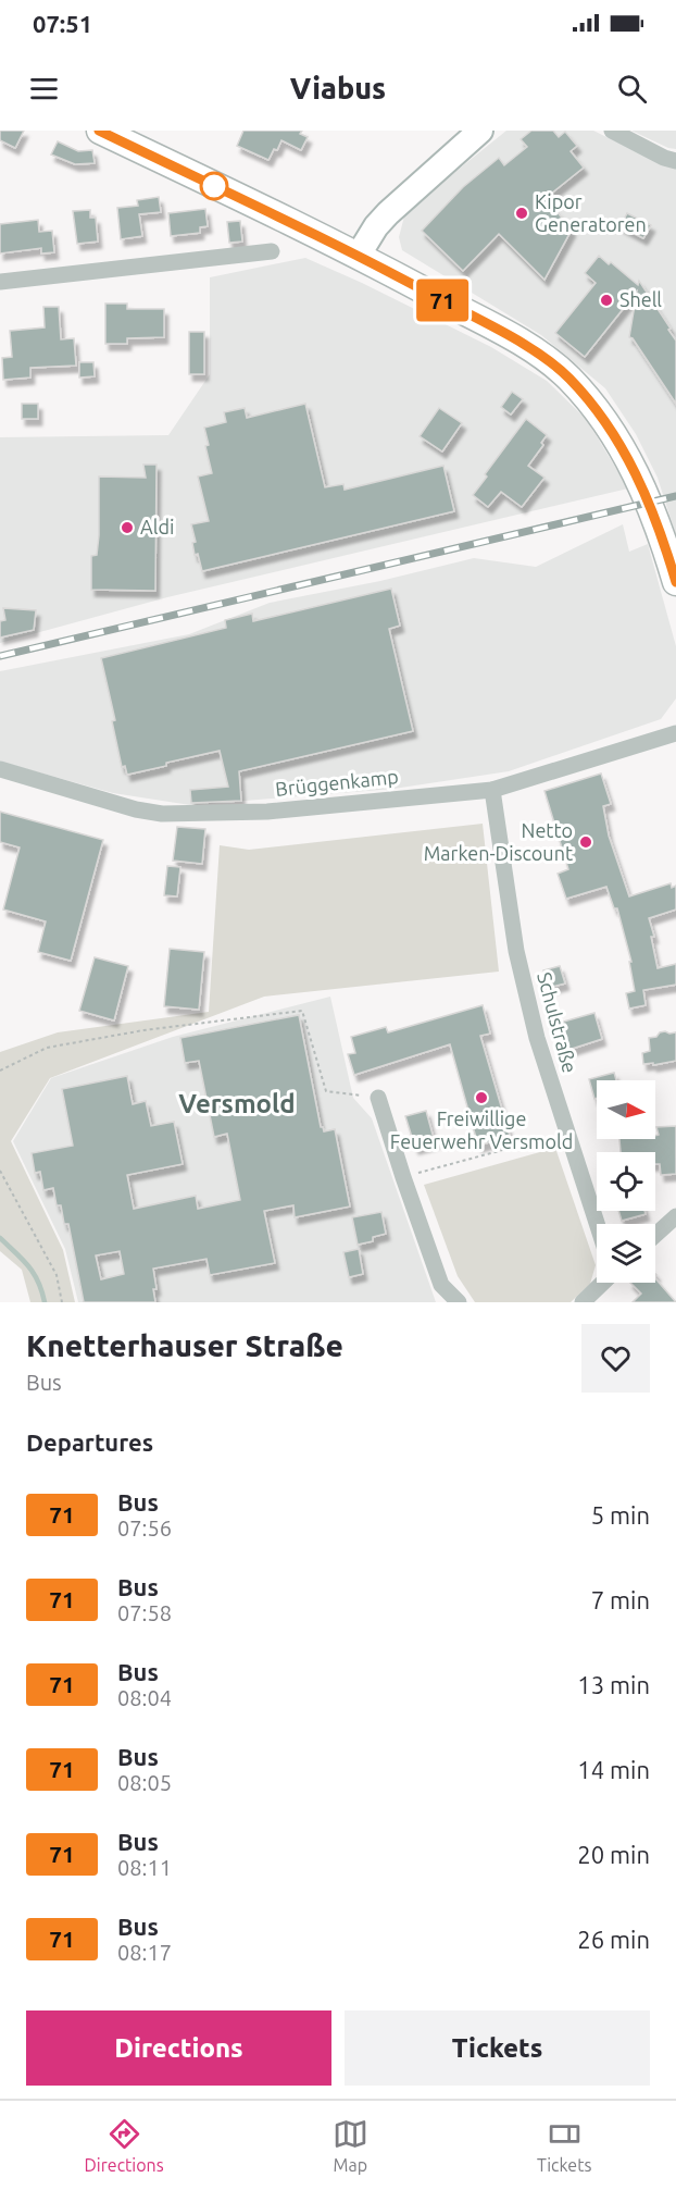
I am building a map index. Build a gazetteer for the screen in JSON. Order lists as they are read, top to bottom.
{
  "streets": {
    "street": ["Brüggenkamp", "Schulstraße"]
  },
  "crossings": [
    ["Brüggenkamp", "Schulstraße"]
  ],
  "districts": ["Versmold"],
  "places": [
    "Kipor Generatoren",
    "Shell",
    "Aldi",
    "Netto Marken-Discount",
    "Freiwillige Feuerwehr Versmold"
  ],
  "lines": ["bus line 71"],
  "north": "right",
  "page": {
    "status": "07:51",
    "header": "Viabus",
    "on_map": "71",
    "heading": [
      ["Knetterhauser Straße", "Bus"],
      "Departures"
    ],
    "list": [
      {
        "mark": "71",
        "name": "Bus",
        "note": "07:56",
        "value": "5 min"
      },
      {
        "mark": "71",
        "name": "Bus",
        "note": "07:58",
        "value": "7 min"
      },
      {
        "mark": "71",
        "name": "Bus",
        "note": "08:04",
        "value": "13 min"
      },
      {
        "mark": "71",
        "name": "Bus",
        "note": "08:05",
        "value": "14 min"
      },
      {
        "mark": "71",
        "name": "Bus",
        "note": "08:11",
        "value": "20 min"
      },
      {
        "mark": "71",
        "name": "Bus",
        "note": "08:17",
        "value": "26 min"
      }
    ],
    "buttons": ["Directions", "Tickets"],
    "tabs": ["Directions", "Map", "Tickets"]
  }
}
